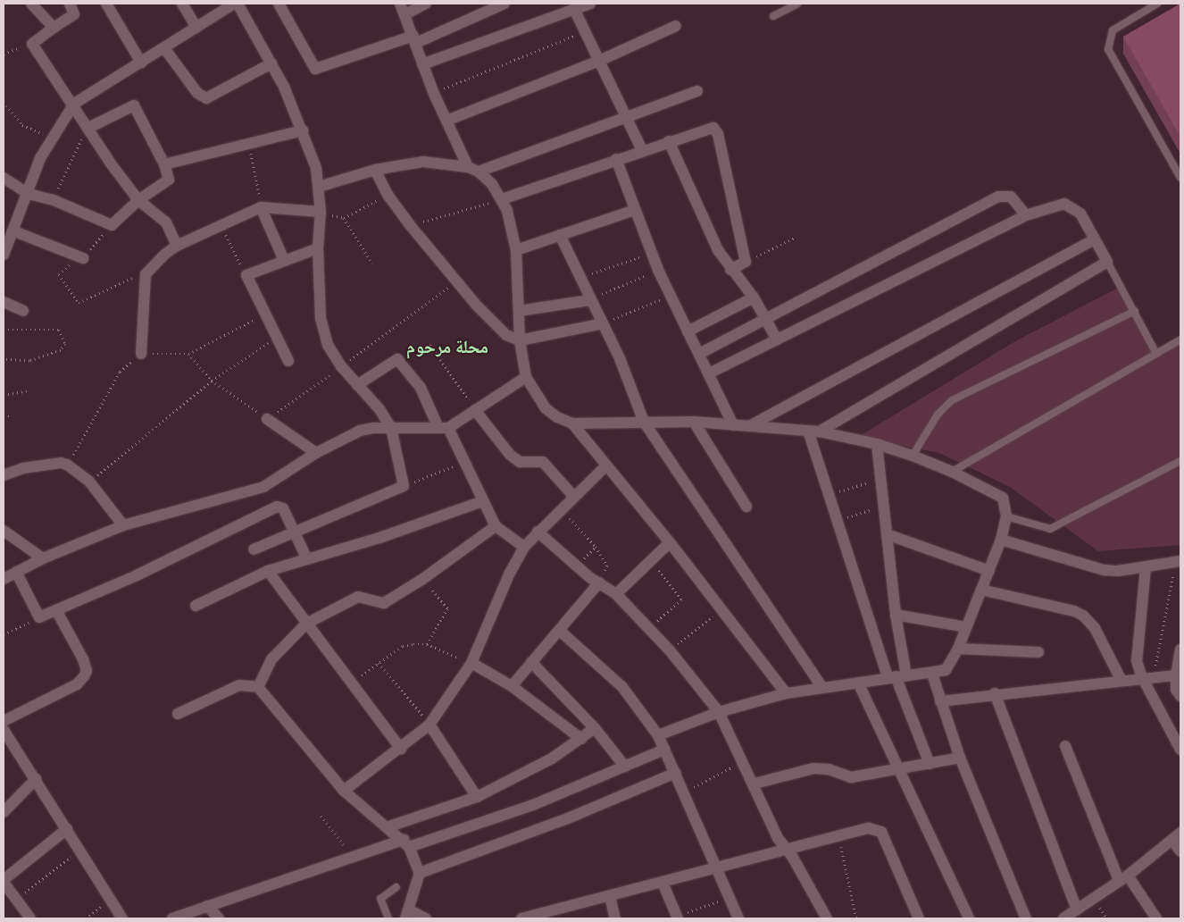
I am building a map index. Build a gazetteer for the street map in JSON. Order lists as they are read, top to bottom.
{
  "districts": ["محلة مرحوم"]
}
